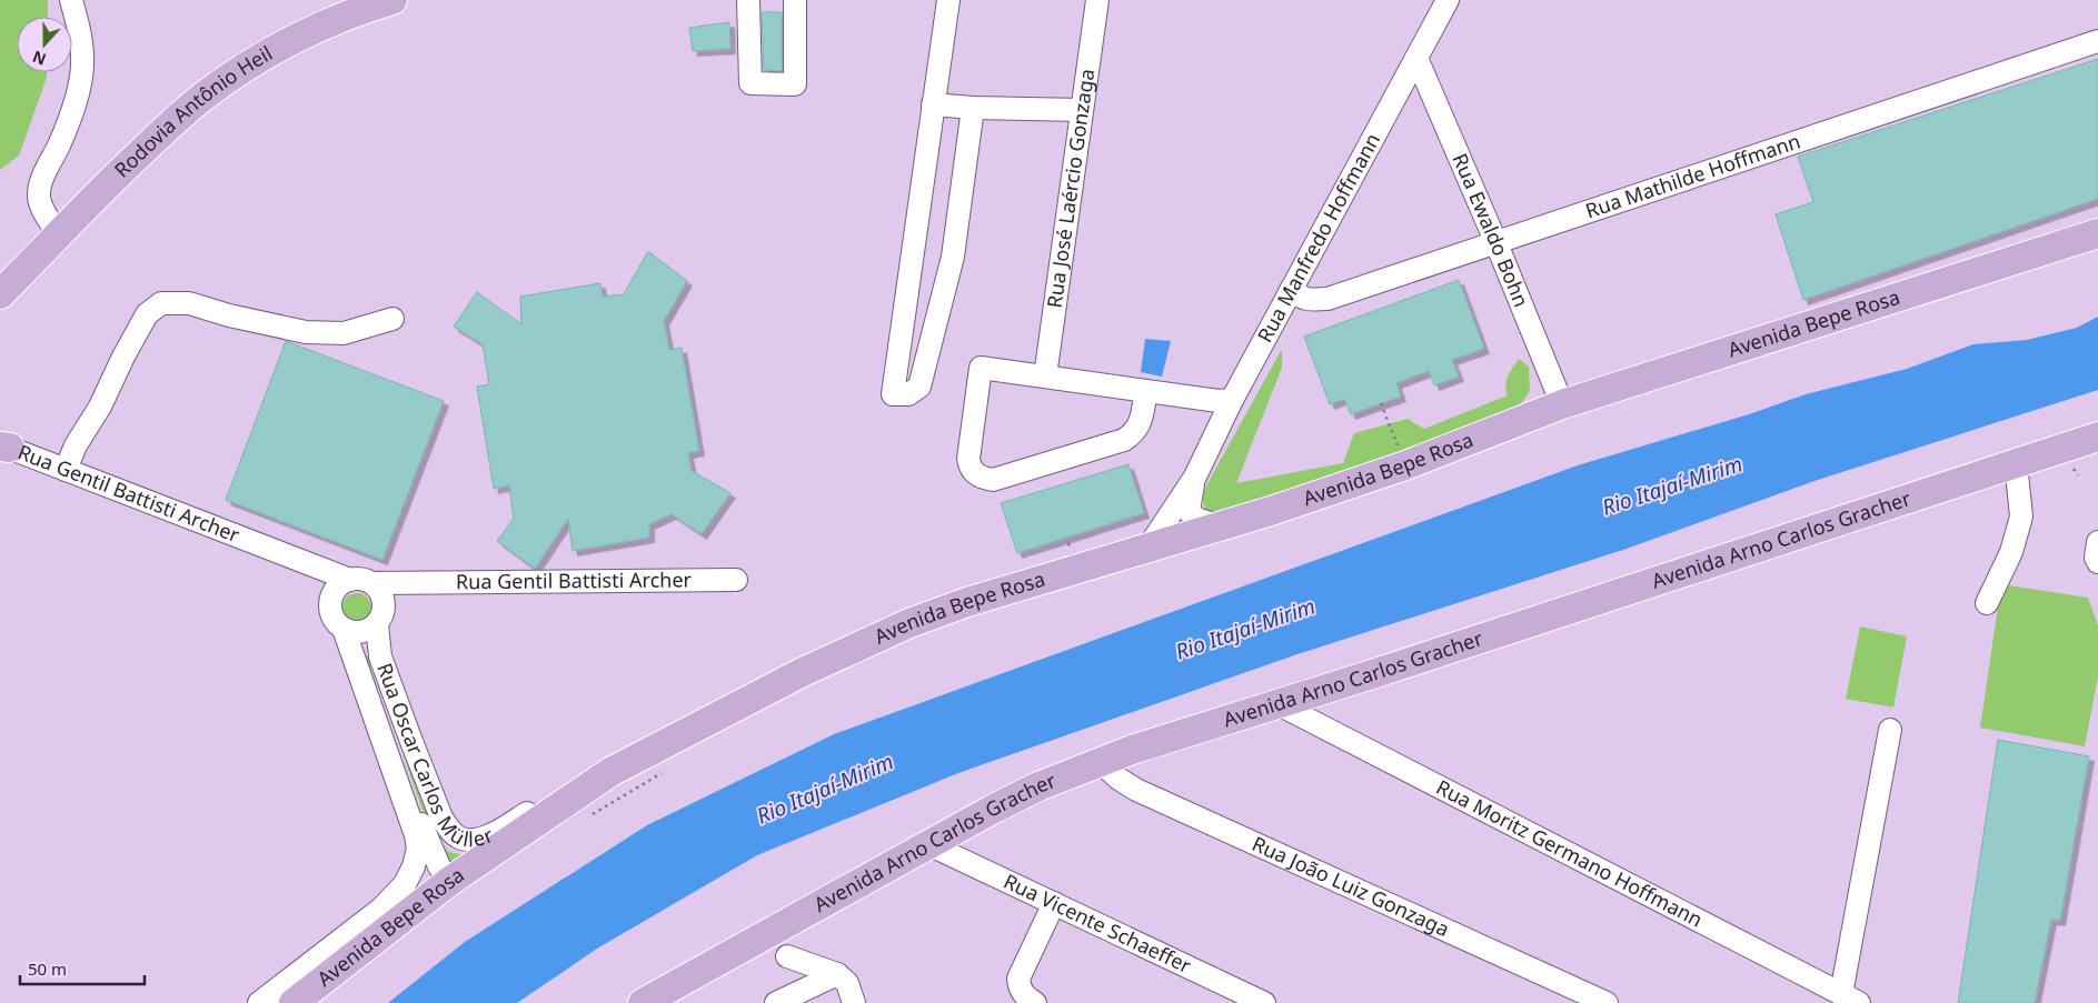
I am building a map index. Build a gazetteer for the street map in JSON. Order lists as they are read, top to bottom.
{
  "streets": {
    "main road": [
      "Rodovia Antônio Heil",
      "Avenida Bepe Rosa",
      "Avenida Arno Carlos Gracher",
      "Rua Oscar Carlos Müller"
    ],
    "street": [
      "Rua Mathilde Hoffmann",
      "Rua José Laércio Gonzaga",
      "Rua Ewaldo Bohn",
      "Rua Manfredo Hoffmann",
      "Rua Gentil Battisti Archer",
      "Rua Moritz Germano Hoffmann",
      "Rua João Luiz Gonzaga",
      "Rua Vicente Schaeffer"
    ]
  },
  "crossings": [
    ["Rua Mathilde Hoffmann", "Rua Ewaldo Bohn"],
    ["Rua Mathilde Hoffmann", "Rua Manfredo Hoffmann"],
    ["Rua Ewaldo Bohn", "Rua Manfredo Hoffmann"],
    ["Rua Ewaldo Bohn", "Avenida Bepe Rosa"],
    ["Rua Manfredo Hoffmann", "Avenida Bepe Rosa"],
    ["Avenida Bepe Rosa", "Rua Oscar Carlos Müller"],
    ["Rua Gentil Battisti Archer", "Rua Oscar Carlos Müller"],
    ["Avenida Arno Carlos Gracher", "Rua Moritz Germano Hoffmann"],
    ["Avenida Arno Carlos Gracher", "Rua João Luiz Gonzaga"],
    ["Avenida Arno Carlos Gracher", "Rua Vicente Schaeffer"]
  ],
  "water": ["Rio Itajaí-Mirim"],
  "scale_bar": "50 m",
  "north": "bottom"
}
